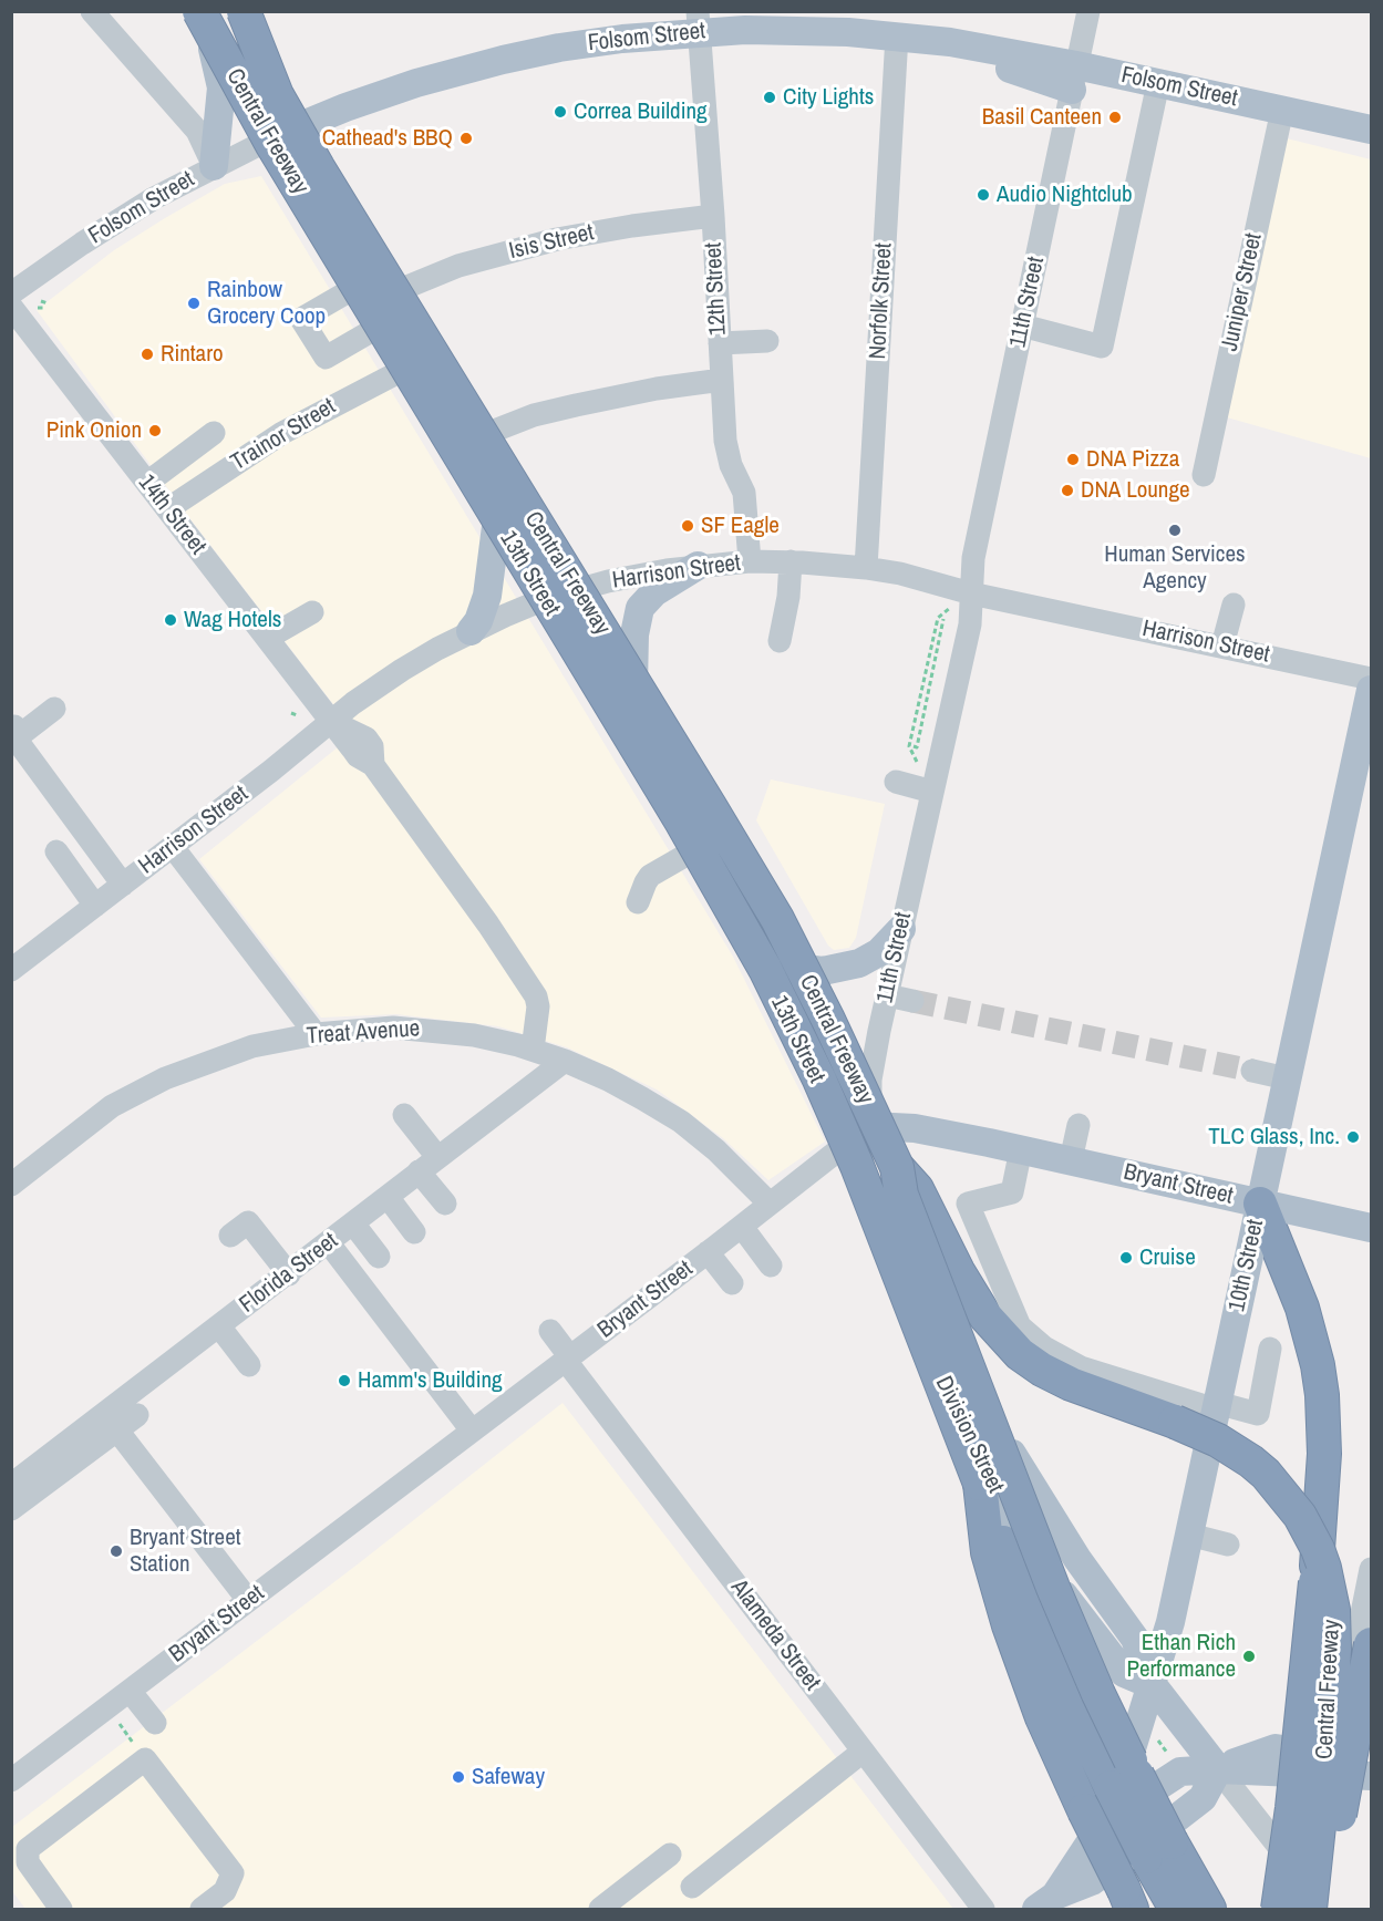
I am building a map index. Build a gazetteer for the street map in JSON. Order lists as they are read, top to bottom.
{
  "streets": {
    "highway": ["Central Freeway"],
    "main road": [
      "Folsom Street",
      "13th Street",
      "Bryant Street",
      "10th Street",
      "Division Street"
    ],
    "street": [
      "Isis Street",
      "12th Street",
      "Juniper Street",
      "Norfolk Street",
      "11th Street",
      "Trainor Street",
      "14th Street",
      "Harrison Street",
      "Treat Avenue",
      "Florida Street",
      "Alameda Street"
    ]
  },
  "crossings": [
    ["Folsom Street", "12th Street"],
    ["Folsom Street", "Juniper Street"],
    ["Folsom Street", "Norfolk Street"],
    ["Folsom Street", "11th Street"],
    ["Folsom Street", "13th Street"],
    ["Central Freeway", "13th Street"],
    ["Isis Street", "12th Street"],
    ["Isis Street", "13th Street"],
    ["12th Street", "Harrison Street"],
    ["Norfolk Street", "Harrison Street"],
    ["11th Street", "Harrison Street"],
    ["11th Street", "13th Street"],
    ["11th Street", "Bryant Street"],
    ["11th Street", "Division Street"],
    ["Trainor Street", "14th Street"],
    ["Trainor Street", "13th Street"],
    ["14th Street", "Harrison Street"],
    ["14th Street", "Treat Avenue"],
    ["Harrison Street", "13th Street"],
    ["13th Street", "Bryant Street"],
    ["13th Street", "Division Street"],
    ["Treat Avenue", "Florida Street"],
    ["Bryant Street", "10th Street"],
    ["Bryant Street", "Division Street"],
    ["Bryant Street", "Alameda Street"],
    ["10th Street", "Division Street"]
  ],
  "places": [
    "City Lights",
    "Correa Building",
    "Basil Canteen",
    "Cathead's BBQ",
    "Audio Nightclub",
    "Rainbow Grocery Coop",
    "Rintaro",
    "Pink Onion",
    "DNA Pizza",
    "DNA Lounge",
    "SF Eagle",
    "Human Services Agency",
    "Wag Hotels",
    "TLC Glass, Inc.",
    "Cruise",
    "Hamm's Building",
    "Bryant Street Station",
    "Ethan Rich Performance",
    "Safeway"
  ]
}
